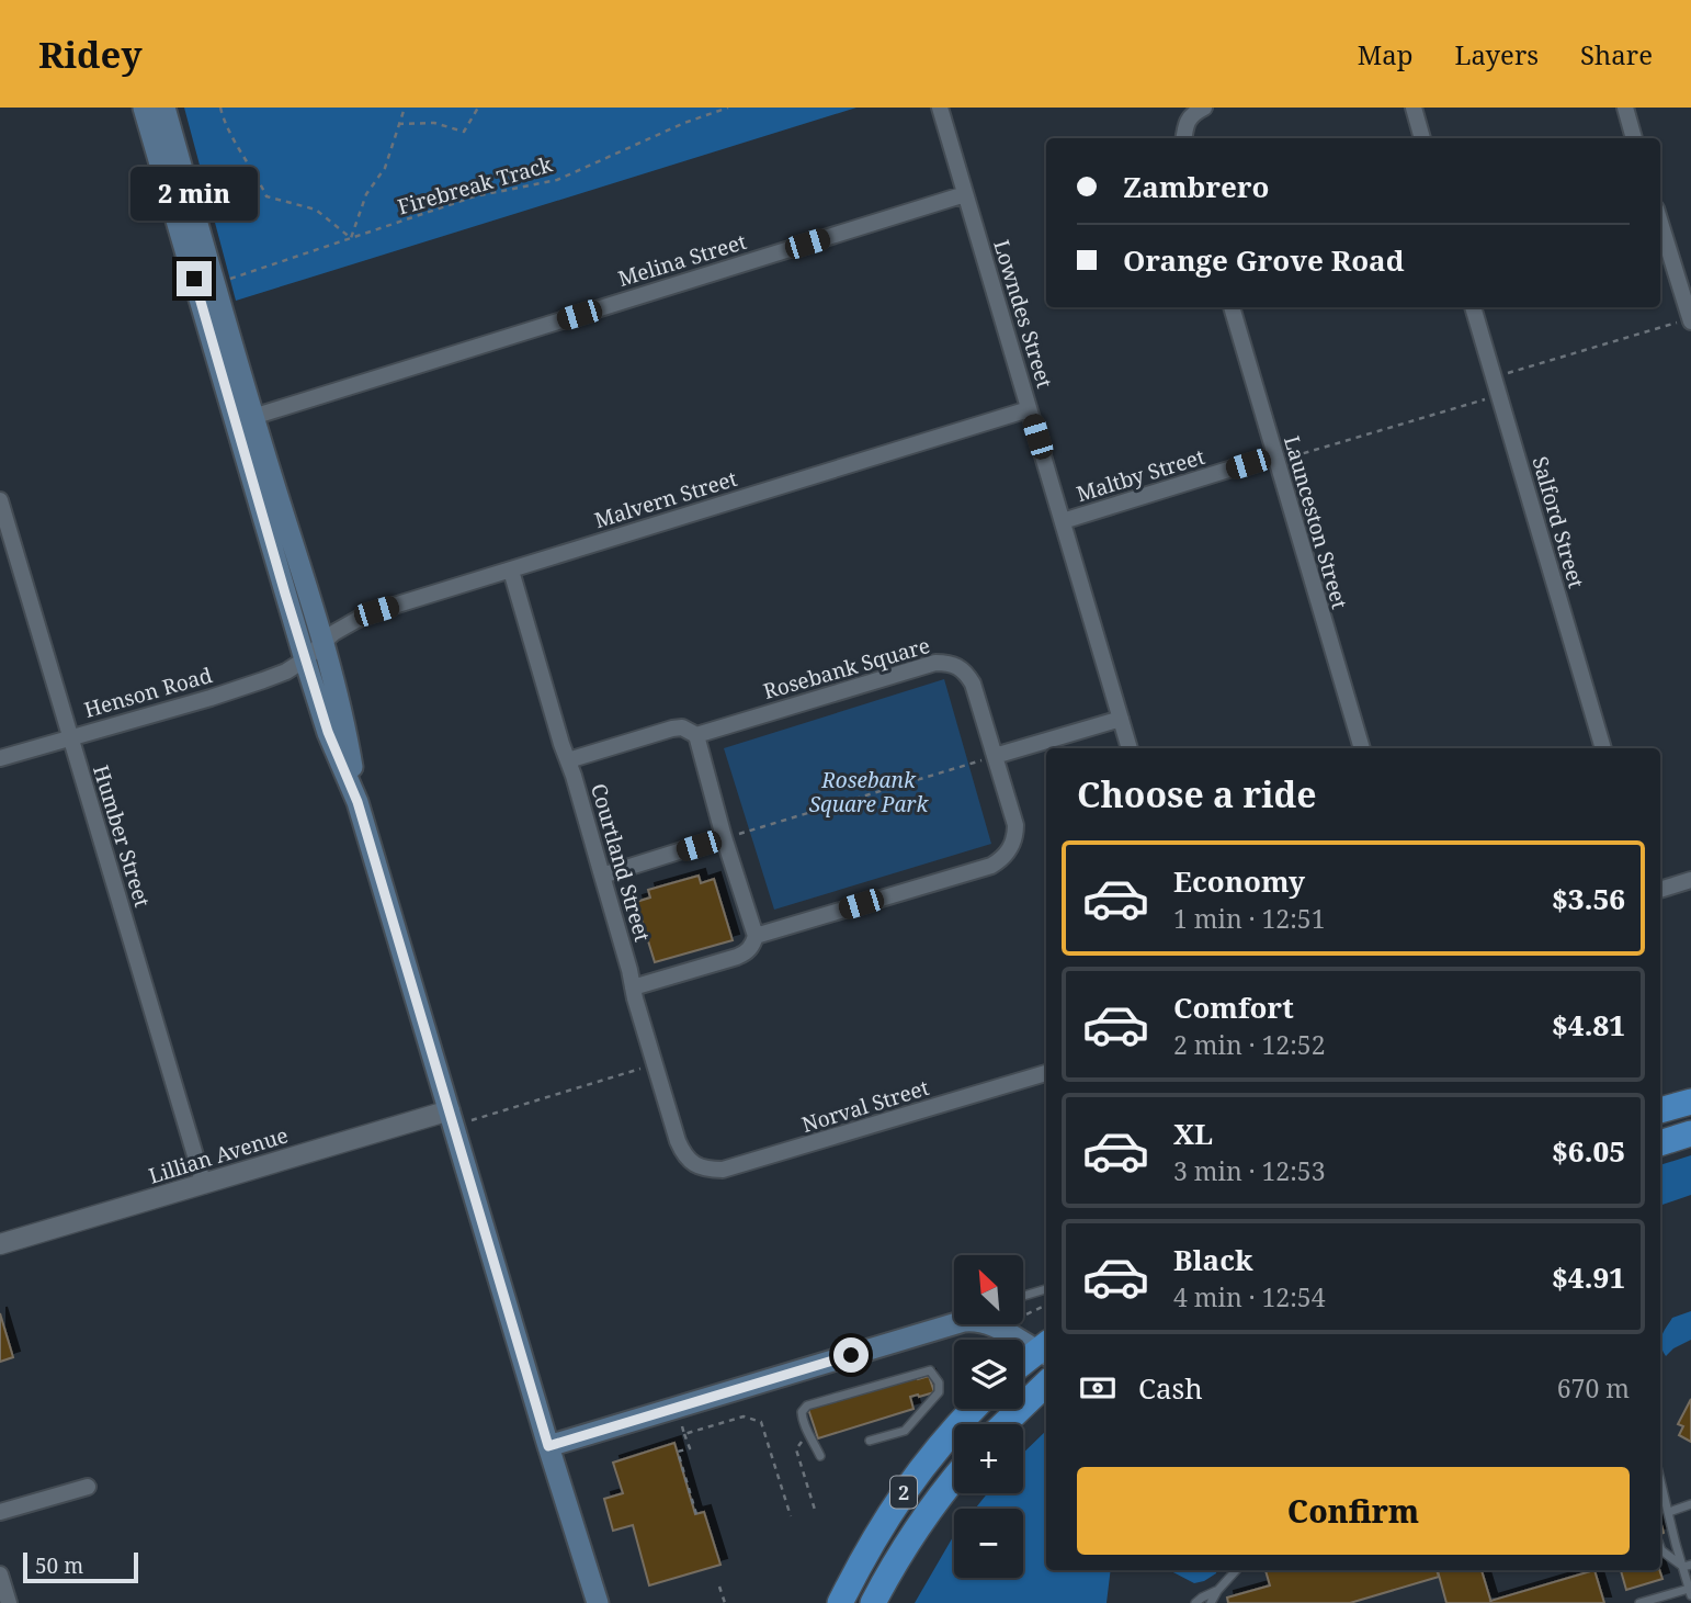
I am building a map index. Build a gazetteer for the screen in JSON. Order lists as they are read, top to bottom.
{
  "streets": {
    "highway": ["2"],
    "street": [
      "Melina Street",
      "Lowndes Street",
      "Maltby Street",
      "Malvern Street",
      "Launceston Street",
      "Salford Street",
      "Rosebank Square",
      "Henson Road",
      "Humber Street",
      "Courtland Street",
      "Norval Street",
      "Lillian Avenue"
    ],
    "path": ["Firebreak Track"]
  },
  "crossings": [
    ["Melina Street", "Lowndes Street"],
    ["Lowndes Street", "Maltby Street"],
    ["Lowndes Street", "Malvern Street"],
    ["Maltby Street", "Launceston Street"],
    ["Malvern Street", "Henson Road"],
    ["Malvern Street", "Courtland Street"],
    ["Rosebank Square", "Courtland Street"],
    ["Henson Road", "Humber Street"],
    ["Humber Street", "Lillian Avenue"],
    ["Courtland Street", "Norval Street"]
  ],
  "parks": ["Rosebank Square Park"],
  "scale_bar": "50 m",
  "north": "top left",
  "page": {
    "header": "Ridey",
    "nav": ["Map", "Layers", "Share"],
    "banner": ["Zambrero", "Orange Grove Road"],
    "bubble": "2 min",
    "heading": "Choose a ride",
    "list": [
      {
        "name": "Economy",
        "note": "1 min · 12:51",
        "value": "$3.56"
      },
      {
        "name": "Comfort",
        "note": "2 min · 12:52",
        "value": "$4.81"
      },
      {
        "name": "XL",
        "note": "3 min · 12:53",
        "value": "$6.05"
      },
      {
        "name": "Black",
        "note": "4 min · 12:54",
        "value": "$4.91"
      }
    ],
    "map_buttons": ["+", "−"],
    "pay": ["Cash", "670 m"],
    "buttons": "Confirm",
    "scale": "50 m"
  }
}
